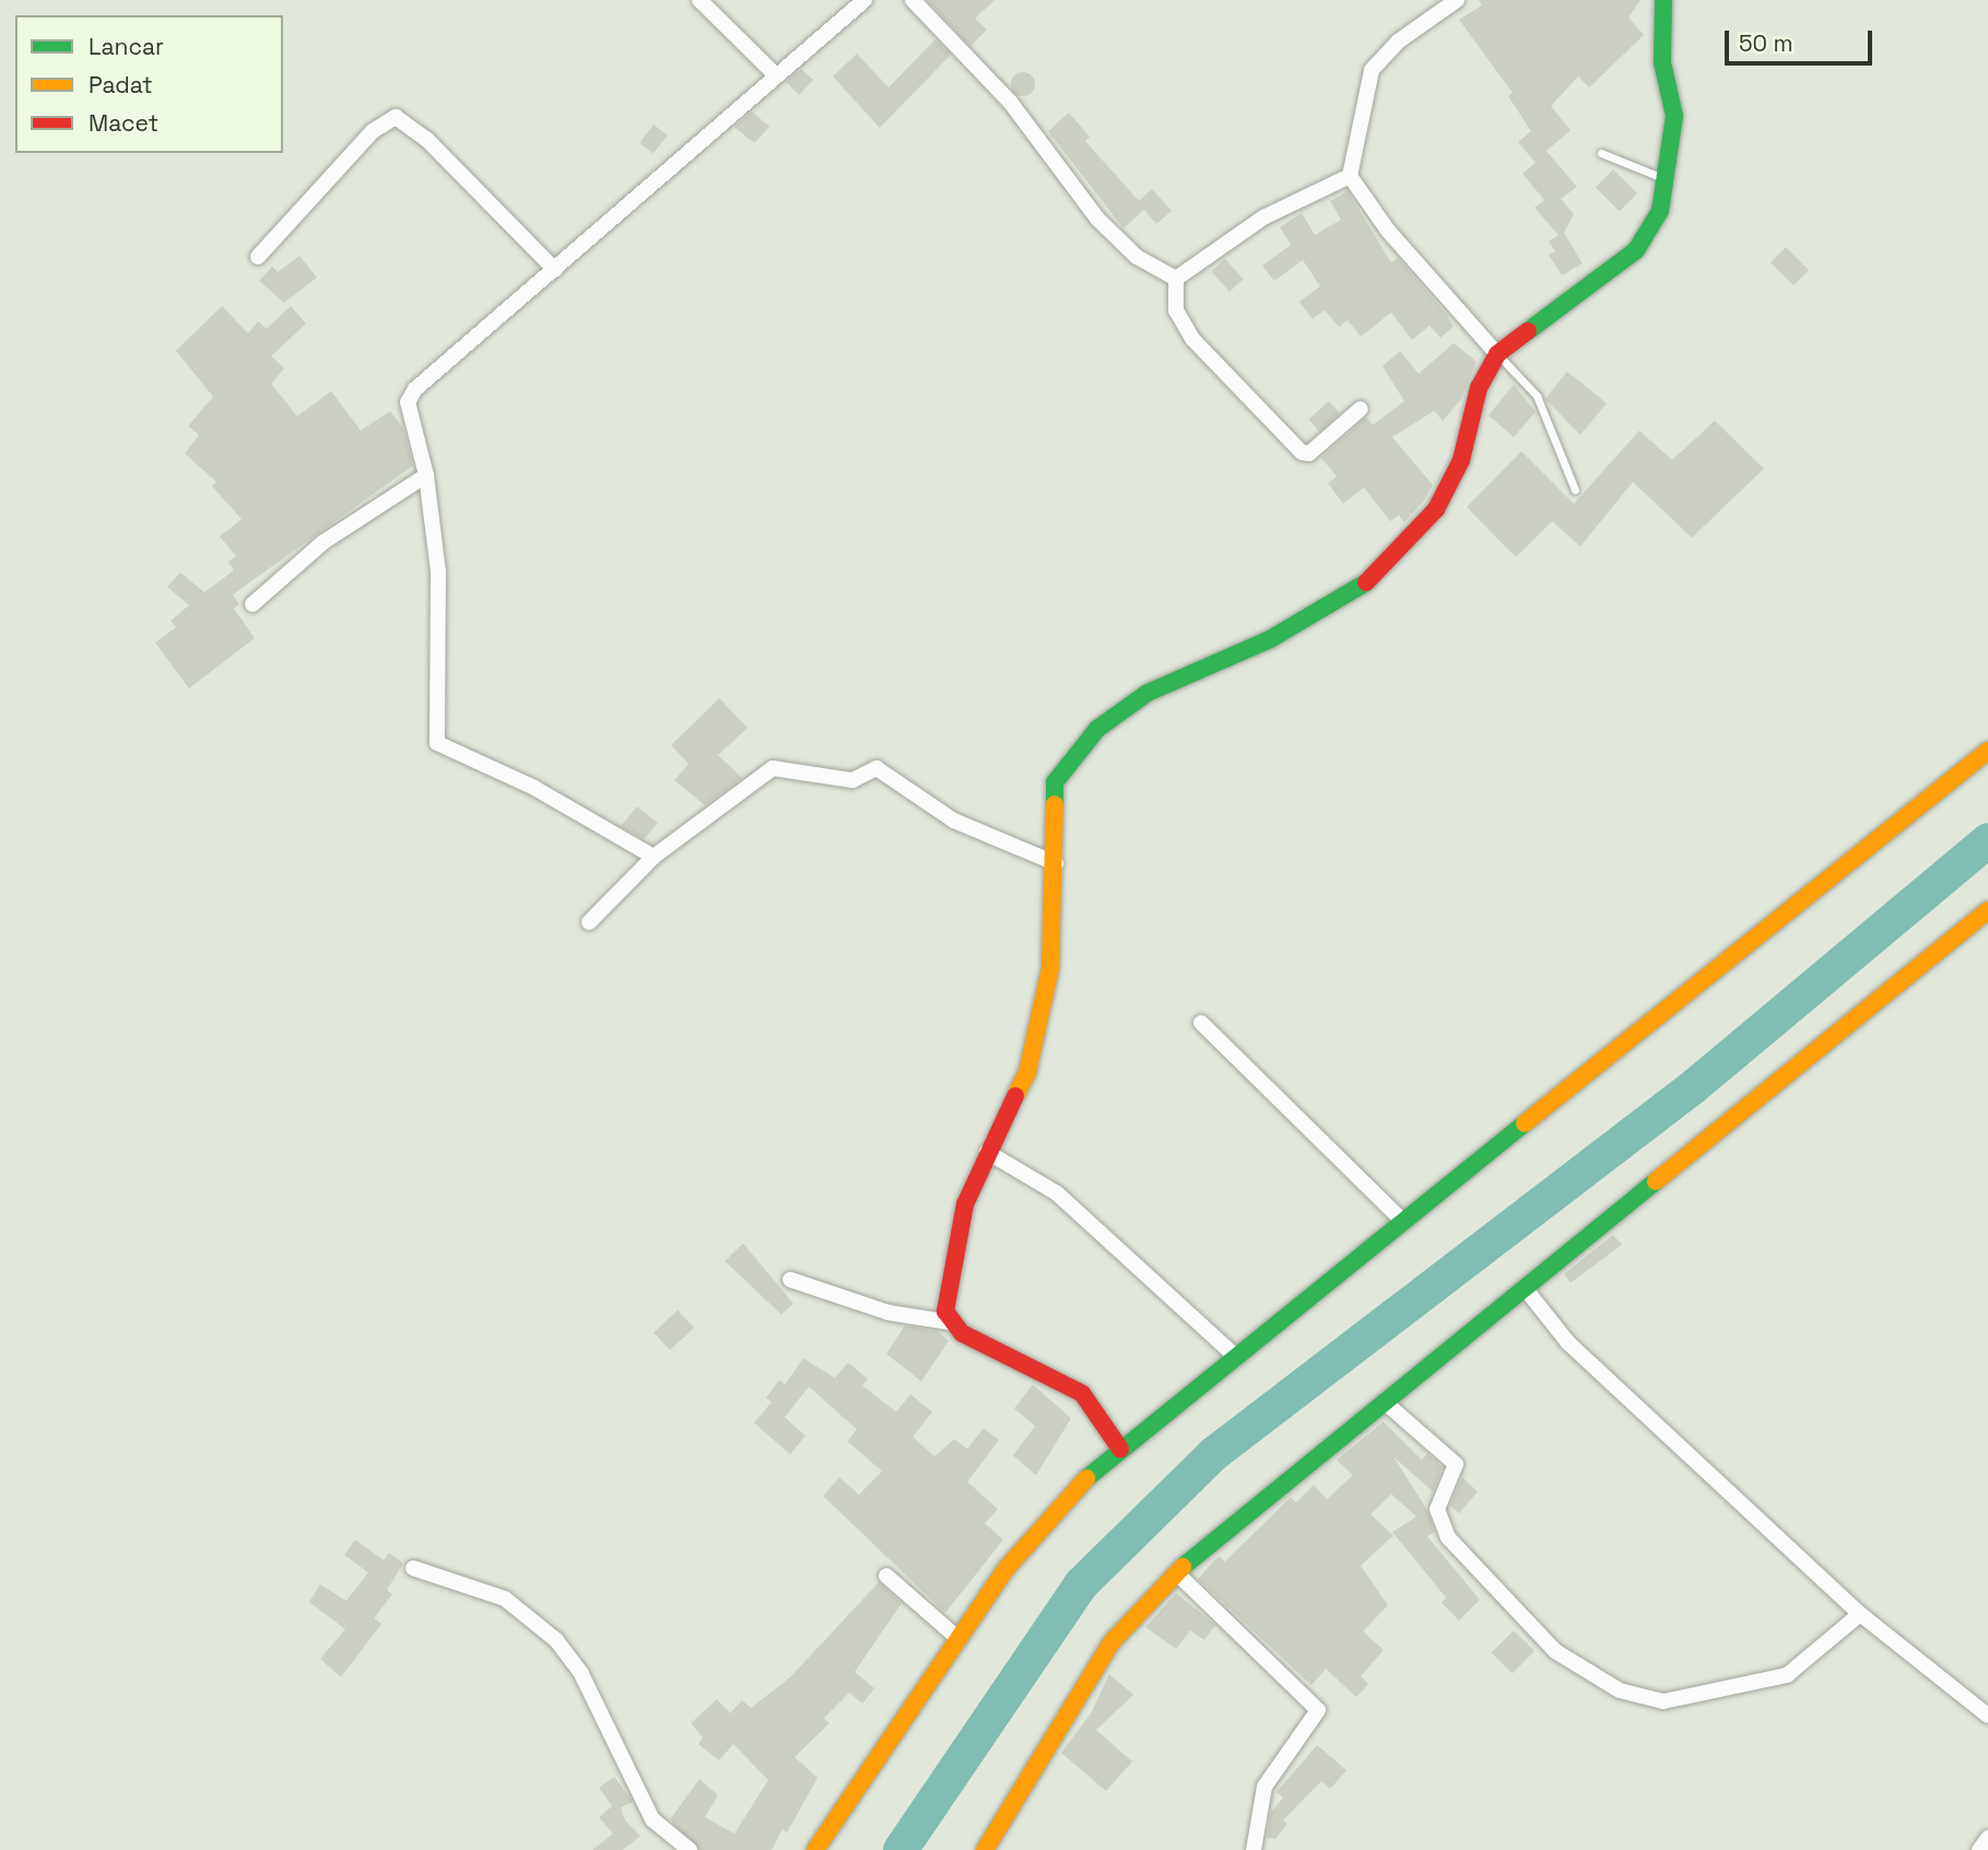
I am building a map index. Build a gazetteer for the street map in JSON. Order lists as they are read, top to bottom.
{
  "legend": ["Lancar", "Padat", "Macet"],
  "scale_bar": "50 m"
}
